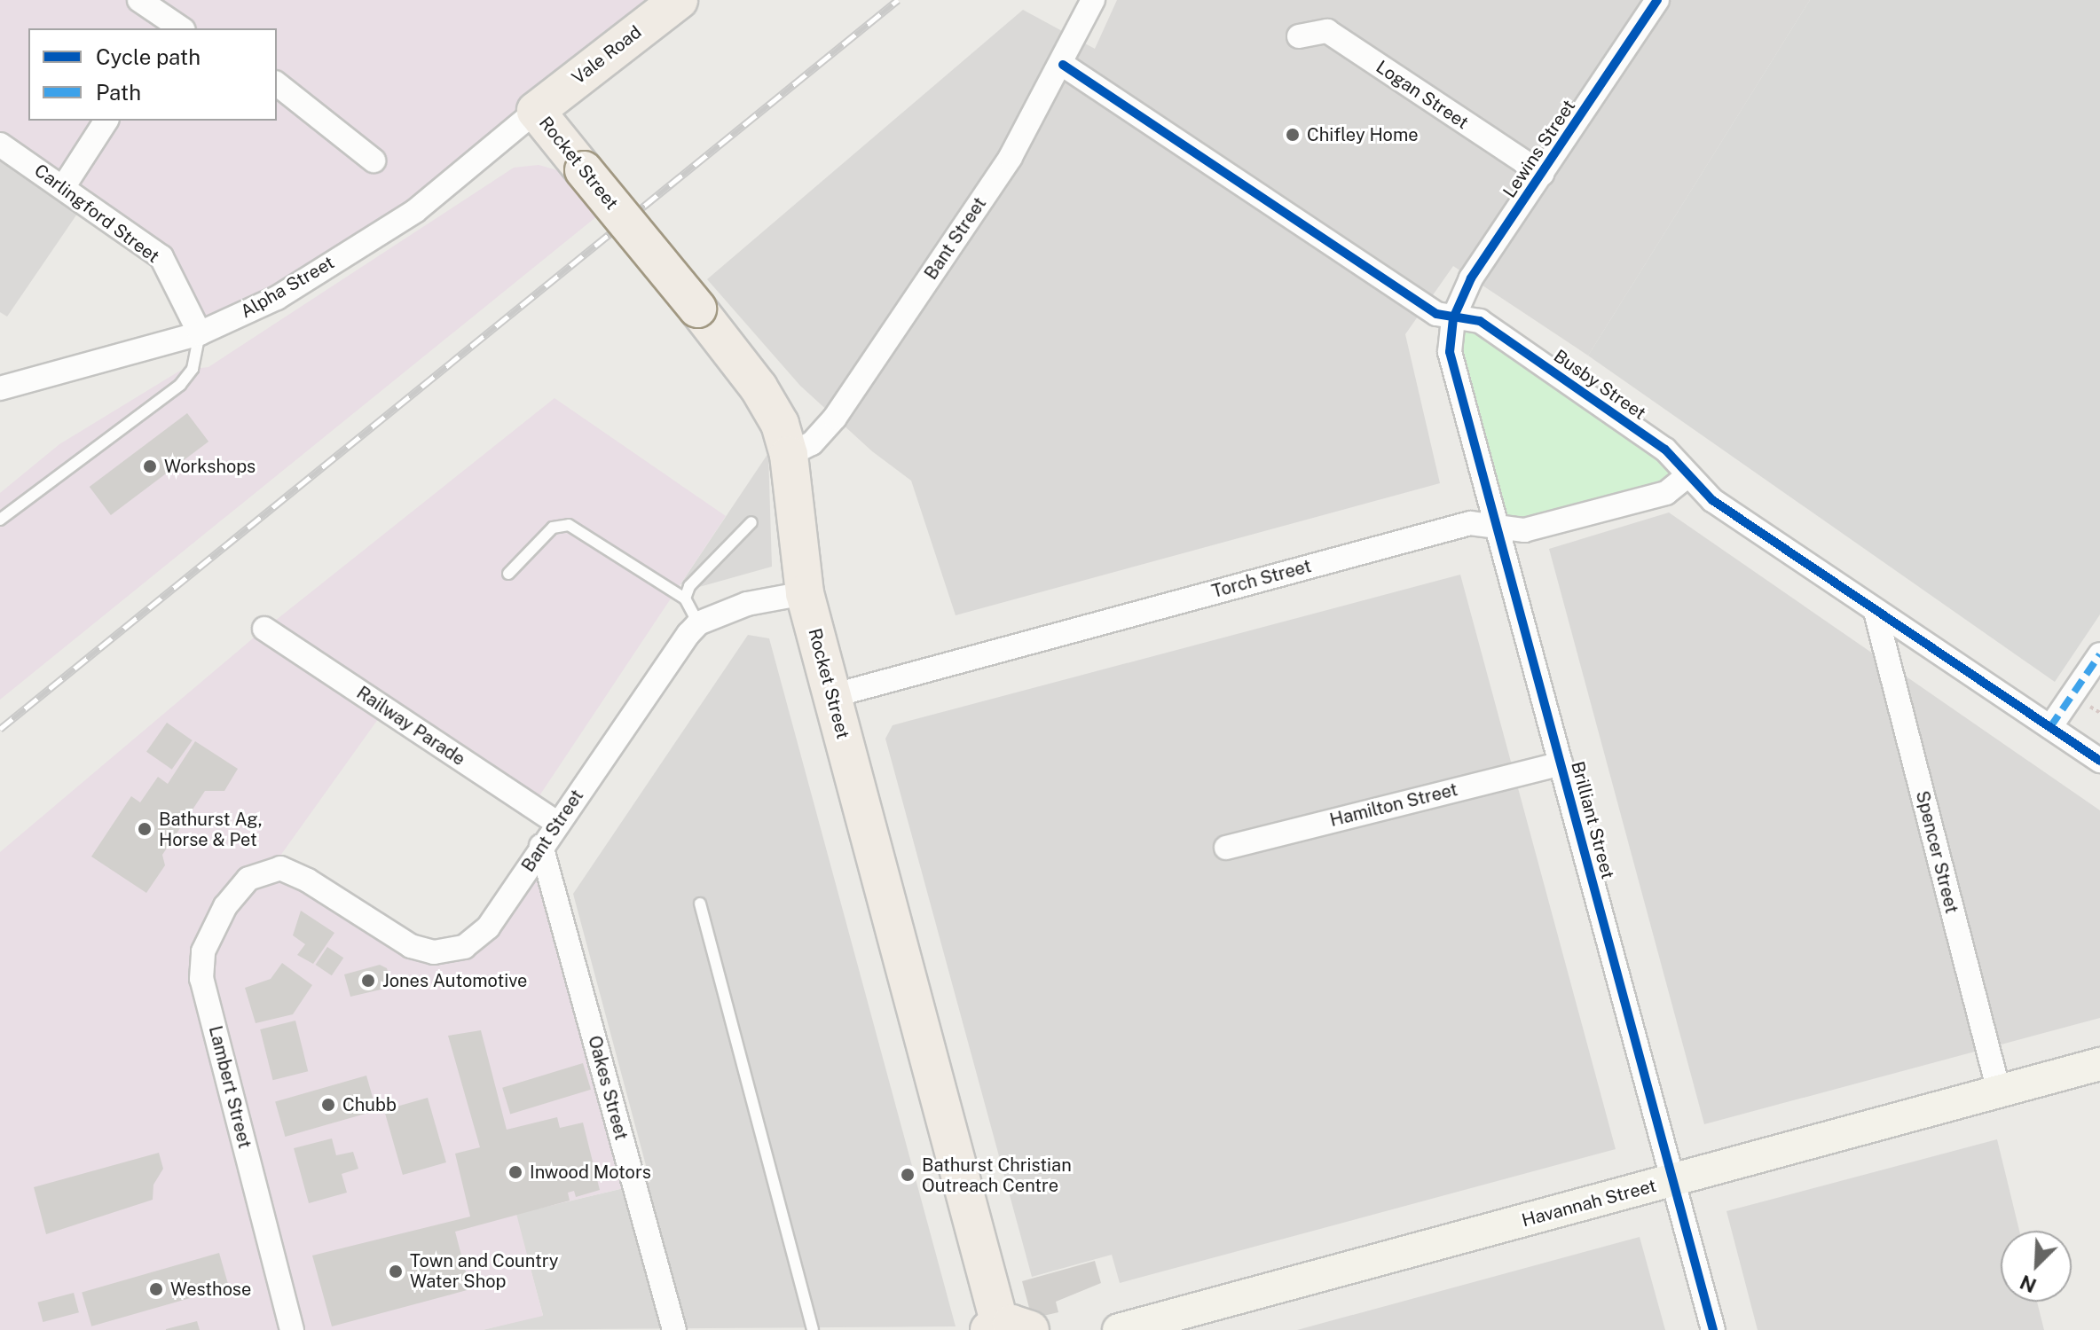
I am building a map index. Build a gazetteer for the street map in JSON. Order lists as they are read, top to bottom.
{
  "streets": {
    "main road": ["Vale Road", "Rocket Street"],
    "street": [
      "Logan Street",
      "Lewins Street",
      "Carlingford Street",
      "Bant Street",
      "Alpha Street",
      "Busby Street",
      "Torch Street",
      "Railway Parade",
      "Hamilton Street",
      "Brilliant Street",
      "Spencer Street",
      "Lambert Street",
      "Oakes Street",
      "Havannah Street"
    ]
  },
  "crossings": [
    ["Vale Road", "Rocket Street"],
    ["Vale Road", "Alpha Street"],
    ["Logan Street", "Lewins Street"],
    ["Lewins Street", "Busby Street"],
    ["Lewins Street", "Brilliant Street"],
    ["Rocket Street", "Bant Street"],
    ["Rocket Street", "Alpha Street"],
    ["Rocket Street", "Torch Street"],
    ["Carlingford Street", "Alpha Street"],
    ["Bant Street", "Busby Street"],
    ["Bant Street", "Railway Parade"],
    ["Bant Street", "Lambert Street"],
    ["Bant Street", "Oakes Street"],
    ["Busby Street", "Torch Street"],
    ["Busby Street", "Brilliant Street"],
    ["Busby Street", "Spencer Street"],
    ["Torch Street", "Brilliant Street"],
    ["Hamilton Street", "Brilliant Street"],
    ["Brilliant Street", "Havannah Street"],
    ["Spencer Street", "Havannah Street"]
  ],
  "places": [
    "Chifley Home",
    "Workshops",
    "Bathurst Ag, Horse & Pet",
    "Jones Automotive",
    "Chubb",
    "Inwood Motors",
    "Bathurst Christian Outreach Centre",
    "Town and Country Water Shop",
    "Westhose"
  ],
  "legend": ["Cycle path", "Path"],
  "north": "bottom left"
}
